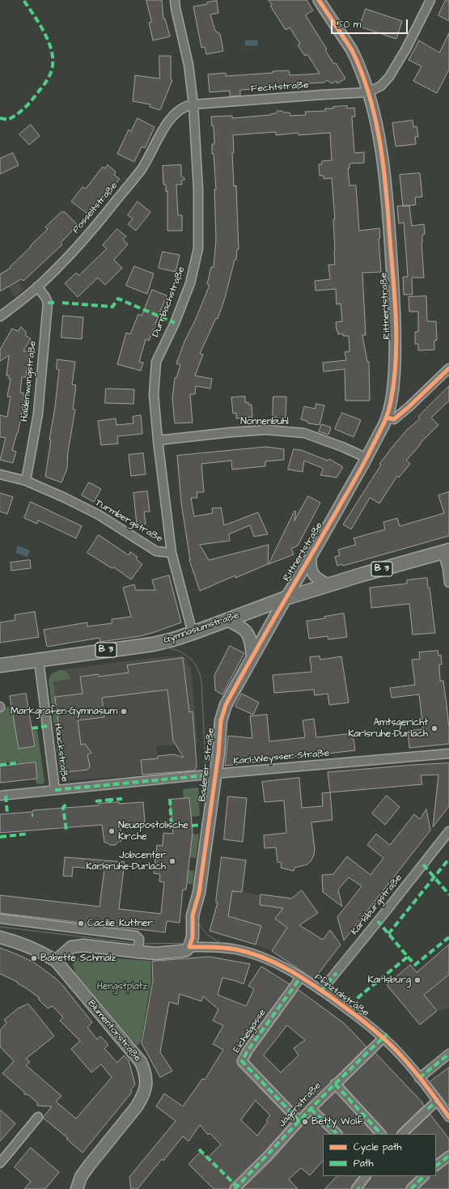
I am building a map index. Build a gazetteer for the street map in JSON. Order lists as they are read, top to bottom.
{
  "streets": {
    "main road": [
      "B 3",
      "Gymnasiumstraße",
      "Badener Straße",
      "Pfinztalstraße",
      "Blumentorstraße"
    ],
    "street": [
      "Fechtstraße",
      "Posseltstraße",
      "Dürrbachstraße",
      "Rittnertstraße",
      "Haldenwangstraße",
      "Nonnenbühl",
      "Turmbergstraße",
      "Hauckstraße",
      "Karl-Weysser-Straße",
      "Karlsburgstraße",
      "Eichelgasse",
      "Jägerstraße"
    ]
  },
  "crossings": [
    ["Fechtstraße", "Posseltstraße"],
    ["Fechtstraße", "Dürrbachstraße"],
    ["Fechtstraße", "Rittnertstraße"],
    ["Posseltstraße", "Dürrbachstraße"],
    ["Posseltstraße", "Haldenwangstraße"],
    ["Dürrbachstraße", "Nonnenbühl"],
    ["Dürrbachstraße", "Turmbergstraße"],
    ["Rittnertstraße", "Nonnenbühl"],
    ["Rittnertstraße", "B 3"],
    ["Rittnertstraße", "Gymnasiumstraße"],
    ["Rittnertstraße", "Badener Straße"],
    ["Haldenwangstraße", "Turmbergstraße"],
    ["Turmbergstraße", "Gymnasiumstraße"],
    ["B 3", "Gymnasiumstraße"],
    ["B 3", "Badener Straße"],
    ["Gymnasiumstraße", "Hauckstraße"],
    ["Gymnasiumstraße", "Badener Straße"],
    ["Hauckstraße", "Karl-Weysser-Straße"],
    ["Karl-Weysser-Straße", "Badener Straße"],
    ["Badener Straße", "Pfinztalstraße"],
    ["Karlsburgstraße", "Pfinztalstraße"],
    ["Pfinztalstraße", "Blumentorstraße"],
    ["Pfinztalstraße", "Eichelgasse"],
    ["Pfinztalstraße", "Jägerstraße"],
    ["Eichelgasse", "Jägerstraße"]
  ],
  "parks": ["Hengstplatz"],
  "places": [
    "Markgrafen-Gymnasium",
    "Amtsgericht Karlsruhe-Durlach",
    "Neuapostolische Kirche",
    "Jobcenter Karlsruhe-Durlach",
    "Cäcilie Kuttner",
    "Babette Schmalz",
    "Karlsburg",
    "Betty Wolf"
  ],
  "legend": ["Cycle path", "Path"],
  "scale_bar": "50 m"
}
